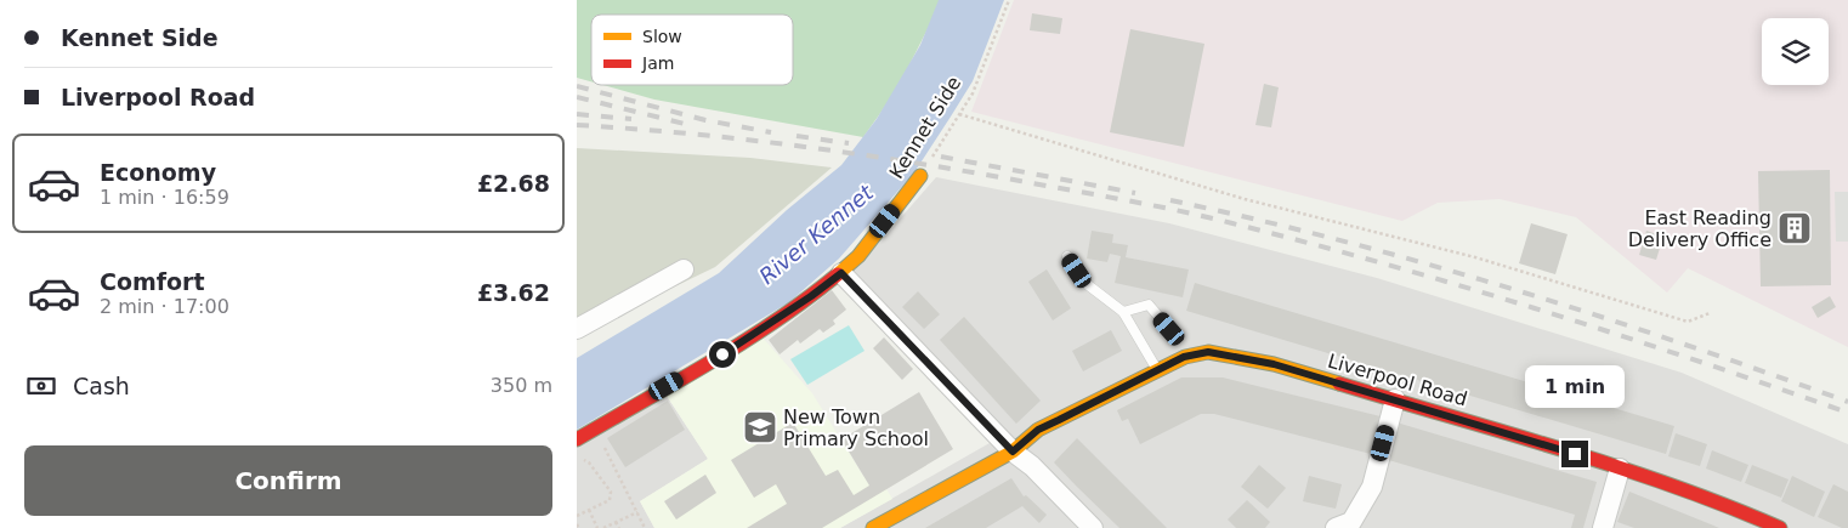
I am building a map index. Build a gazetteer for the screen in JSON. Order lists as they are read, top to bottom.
{
  "streets": {
    "street": ["Kennet Side", "Liverpool Road"]
  },
  "water": ["River Kennet"],
  "places": {
    "building": ["East Reading Delivery Office"],
    "school or university": ["New Town Primary School"]
  },
  "legend": ["Slow", "Jam"],
  "page": {
    "banner": ["Kennet Side", "Liverpool Road"],
    "list": [
      {
        "name": "Economy",
        "note": "1 min · 16:59",
        "value": "£2.68"
      },
      {
        "name": "Comfort",
        "note": "2 min · 17:00",
        "value": "£3.62"
      }
    ],
    "pay": ["Cash", "350 m"],
    "bubble": "1 min",
    "buttons": "Confirm"
  }
}
